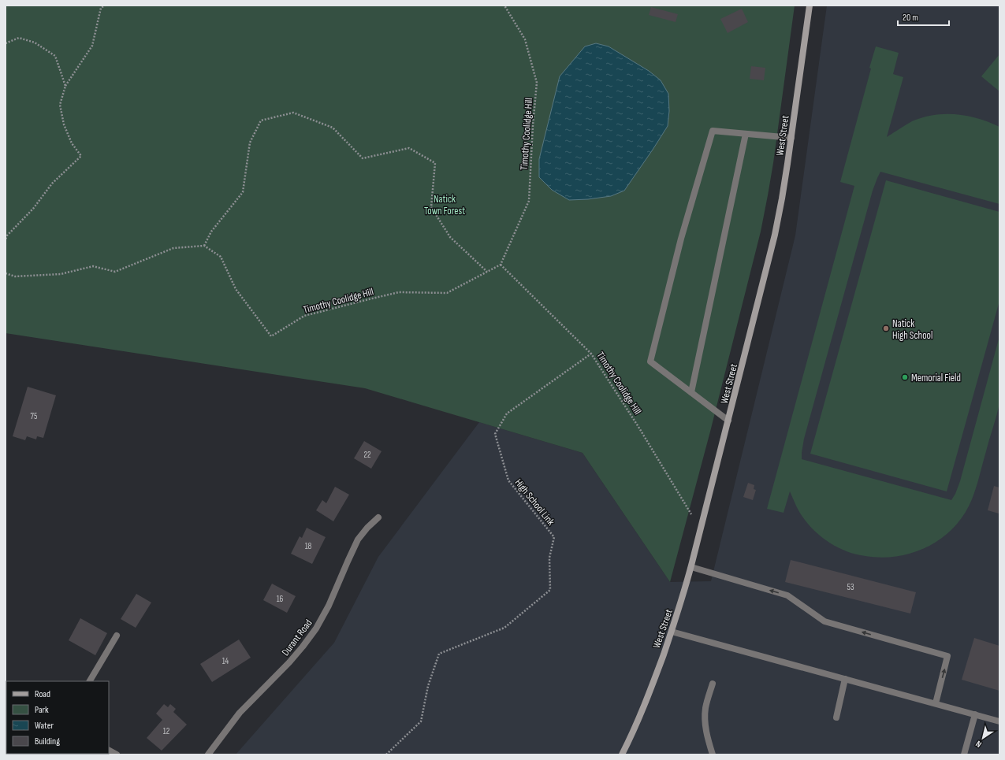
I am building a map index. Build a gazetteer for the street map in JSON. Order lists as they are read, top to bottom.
{
  "streets": {
    "street": ["West Street", "Durant Road"],
    "path": ["Timothy Coolidge Hill", "High School Link"]
  },
  "crossings": [
    ["Timothy Coolidge Hill", "West Street"],
    ["Timothy Coolidge Hill", "High School Link"]
  ],
  "parks": ["Natick Town Forest"],
  "places": ["Natick High School", "Memorial Field"],
  "house_numbers": [
    "75",
    "22",
    "18",
    "53",
    "16",
    "14",
    "12"
  ],
  "legend": [
    "Road",
    "Park",
    "Water",
    "Building"
  ],
  "scale_bar": "20 m",
  "north": "bottom left"
}
